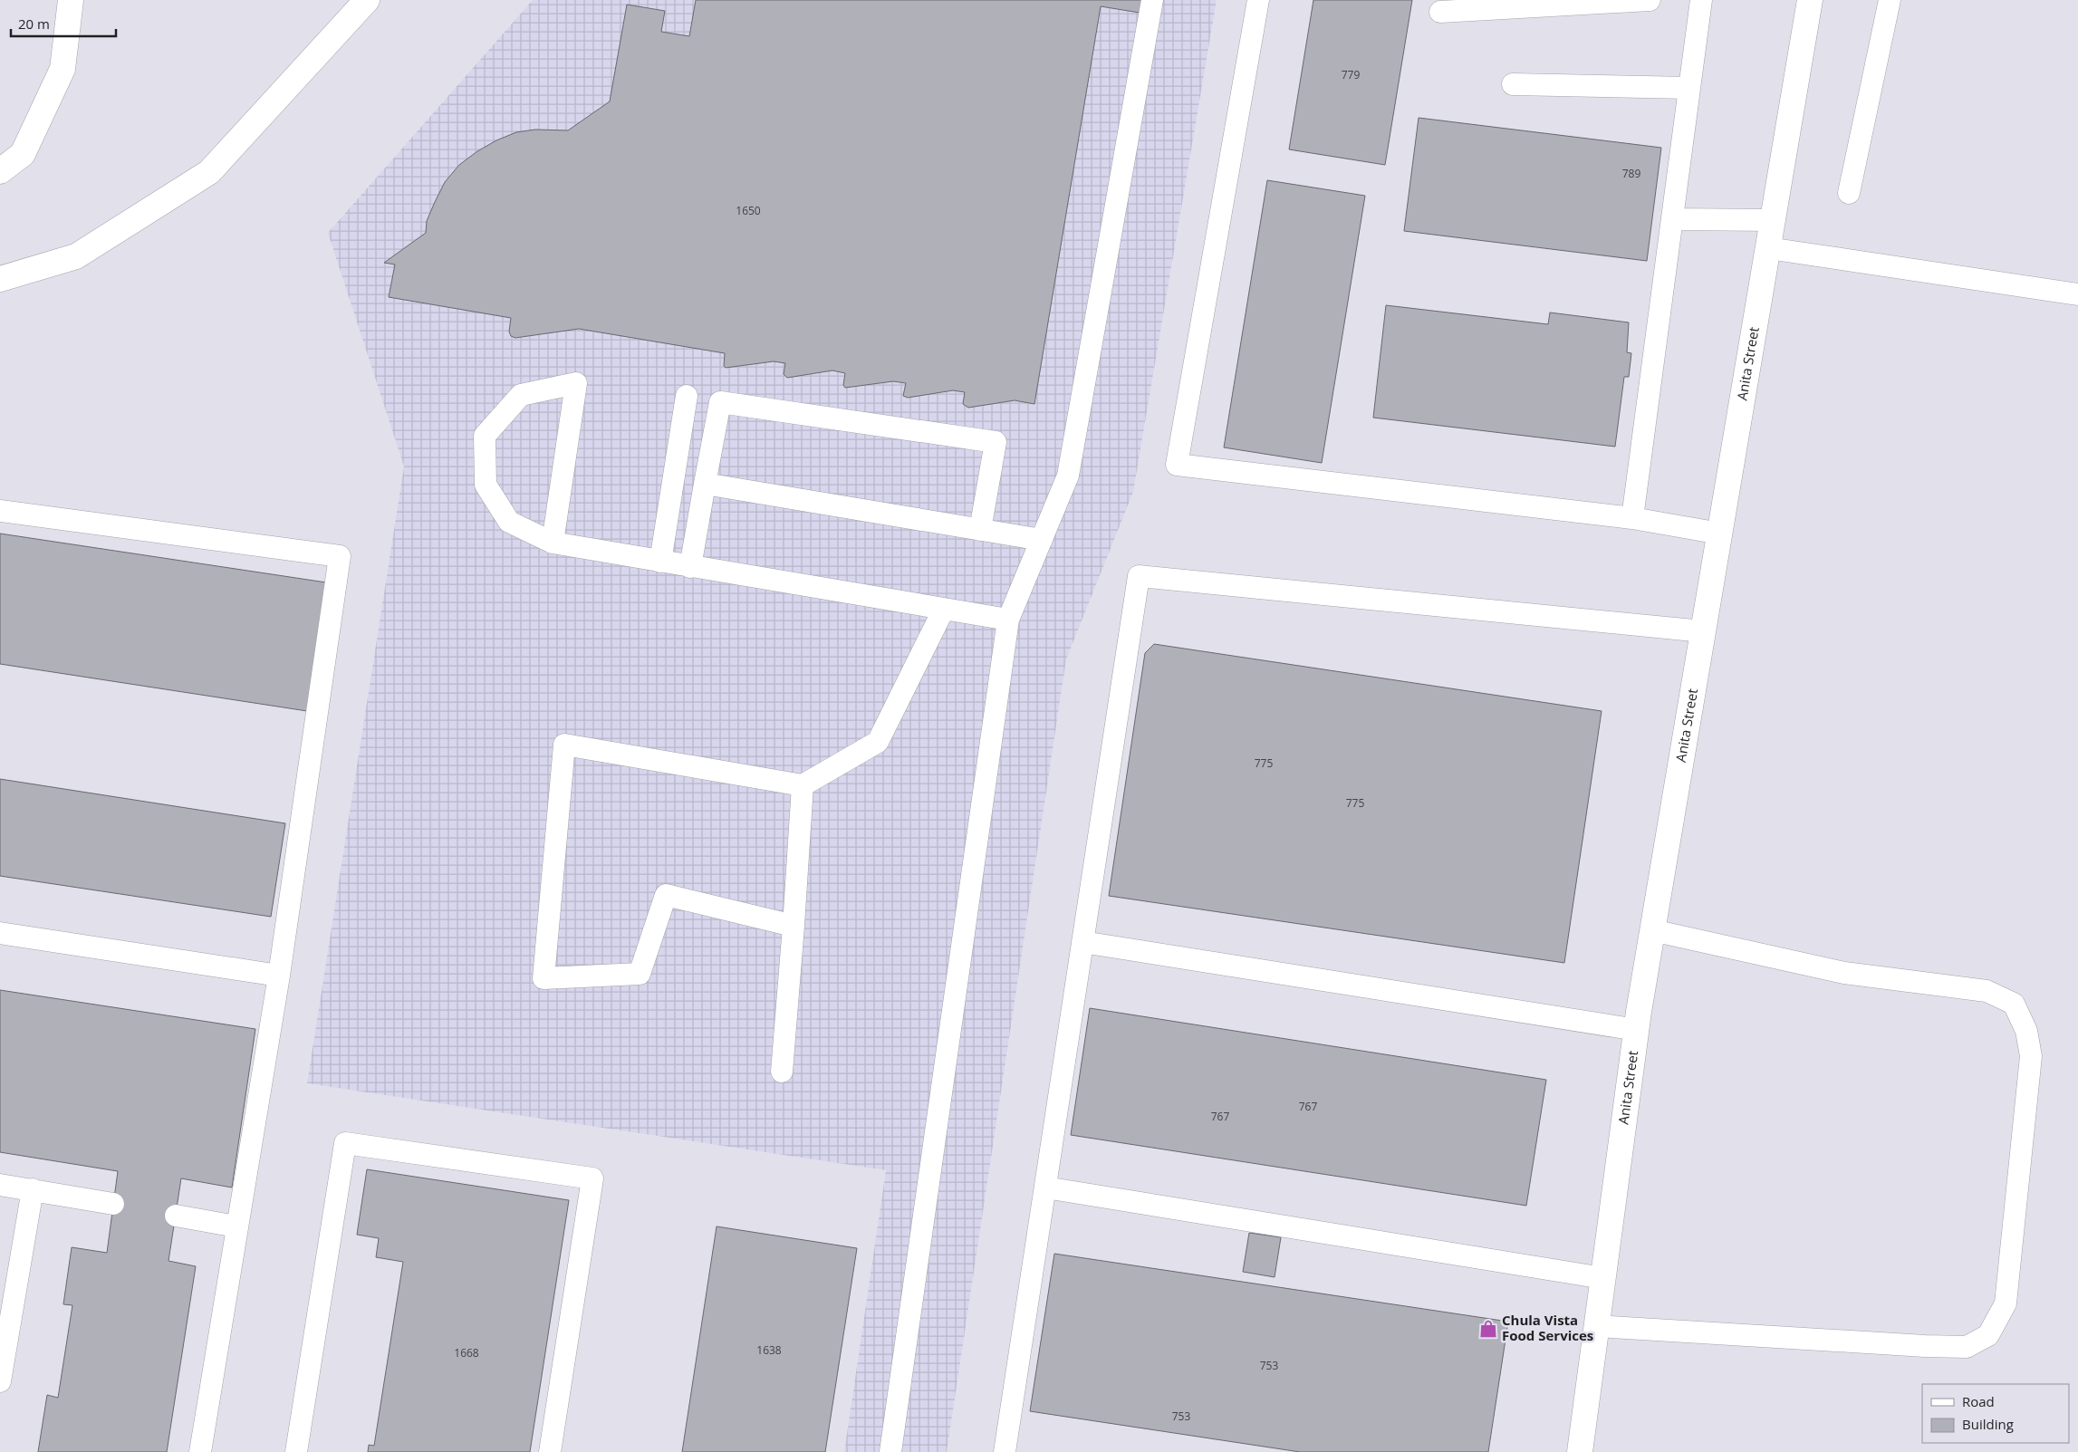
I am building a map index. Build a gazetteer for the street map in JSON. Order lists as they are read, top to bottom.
{
  "streets": {
    "main road": ["Anita Street"]
  },
  "places": {
    "shop": ["Chula Vista Food Services"]
  },
  "house_numbers": [
    "779",
    "789",
    "1650",
    "775",
    "775",
    "767",
    "767",
    "1638",
    "1668",
    "753",
    "753"
  ],
  "legend": ["Road", "Building"],
  "scale_bar": "20 m"
}
